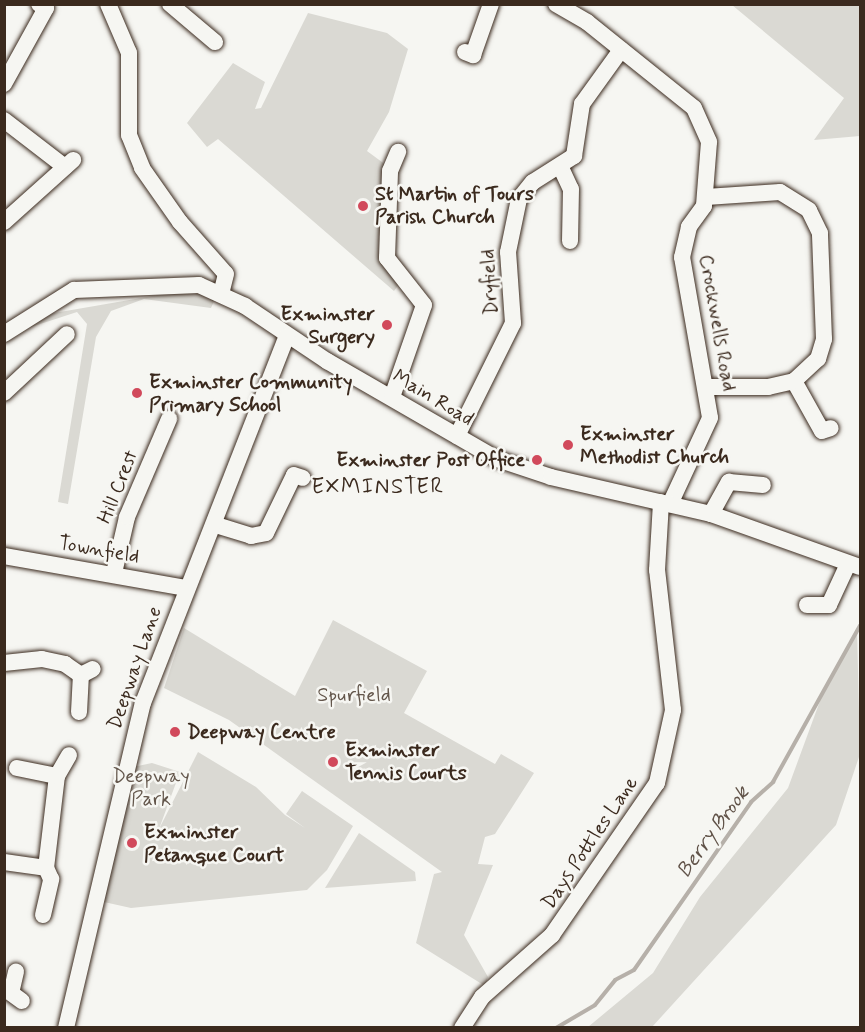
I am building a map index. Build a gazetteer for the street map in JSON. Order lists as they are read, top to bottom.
{
  "streets": {
    "street": [
      "Dryfield",
      "Crockwells Road",
      "Main Road",
      "Hill Crest",
      "Townfield",
      "Deepway Lane",
      "Days Pottles Lane"
    ]
  },
  "crossings": [
    ["Dryfield", "Crockwells Road"],
    ["Dryfield", "Main Road"],
    ["Crockwells Road", "Main Road"],
    ["Crockwells Road", "Days Pottles Lane"],
    ["Main Road", "Deepway Lane"],
    ["Main Road", "Days Pottles Lane"],
    ["Hill Crest", "Townfield"],
    ["Townfield", "Deepway Lane"]
  ],
  "districts": ["EXMINSTER"],
  "water": ["Berry Brook"],
  "parks": ["Spurfield", "Deepway Park"],
  "places": [
    "St Martin of Tours Parish Church",
    "Exminster Surgery",
    "Exminster Community Primary School",
    "Exminster Methodist Church",
    "Exminster Post Office",
    "Deepway Centre",
    "Exminster Tennis Courts",
    "Exminster Petanque Court"
  ]
}
